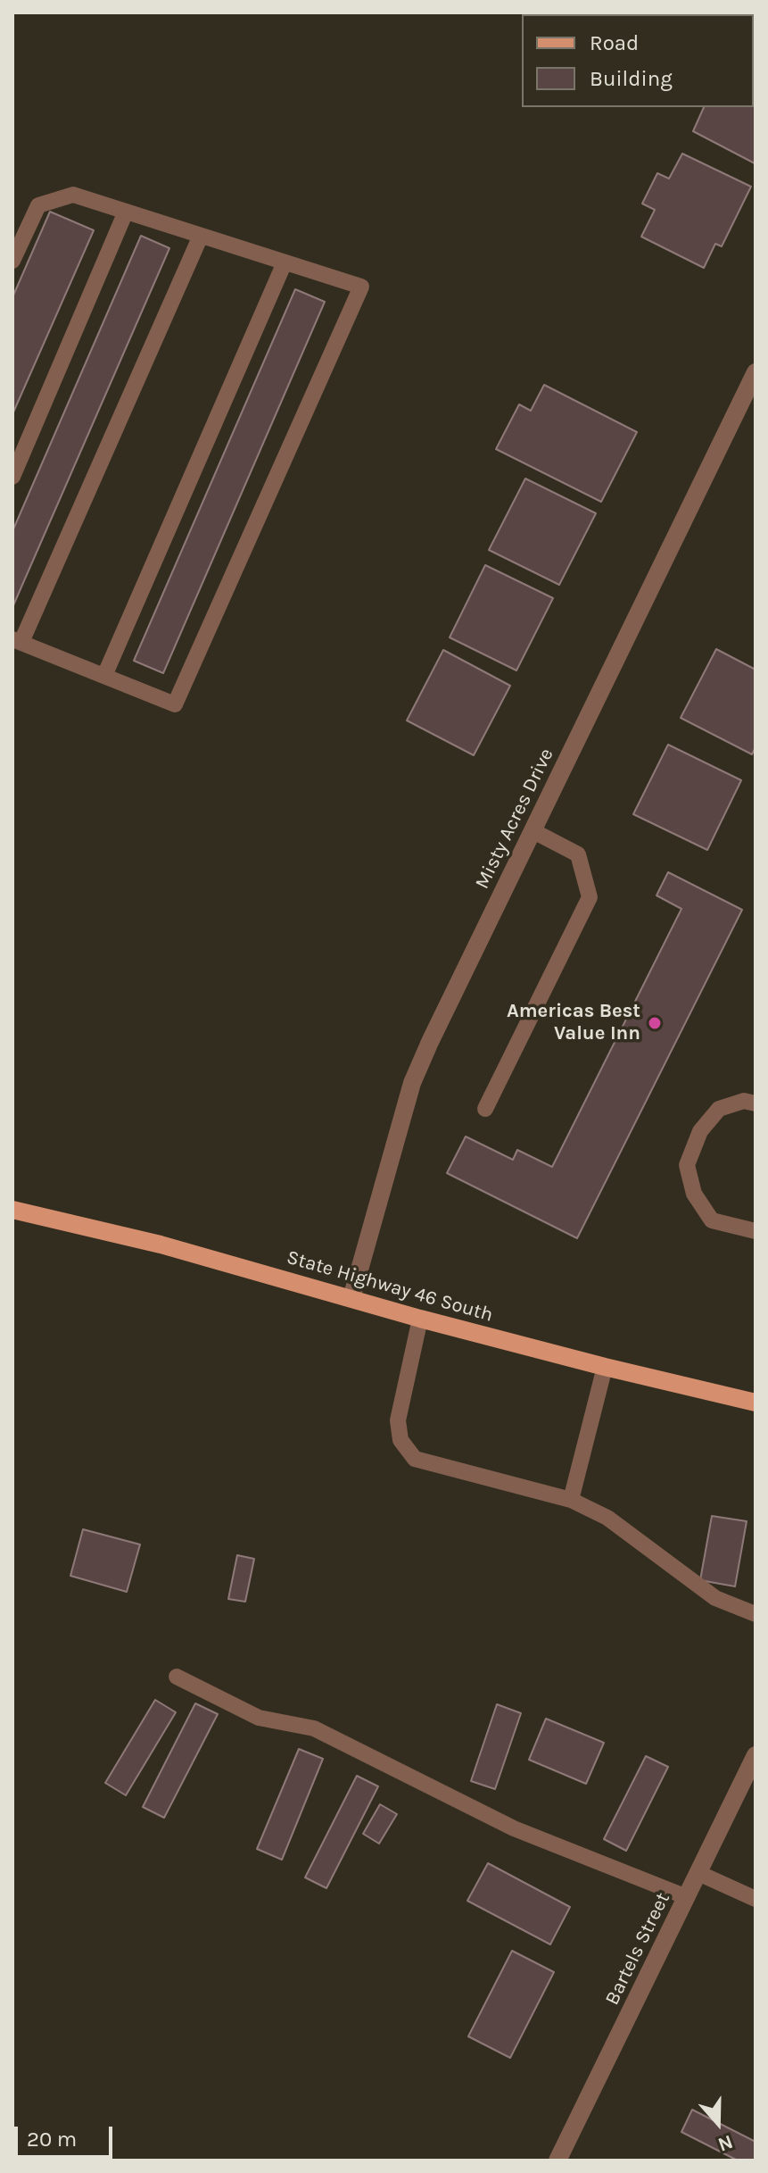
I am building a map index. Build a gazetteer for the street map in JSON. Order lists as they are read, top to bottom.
{
  "streets": {
    "main road": ["State Highway 46 South"],
    "street": ["Misty Acres Drive", "Bartels Street"]
  },
  "crossings": [
    ["Misty Acres Drive", "State Highway 46 South"]
  ],
  "places": ["Americas Best Value Inn"],
  "legend": ["Road", "Building"],
  "scale_bar": "20 m",
  "north": "bottom"
}
